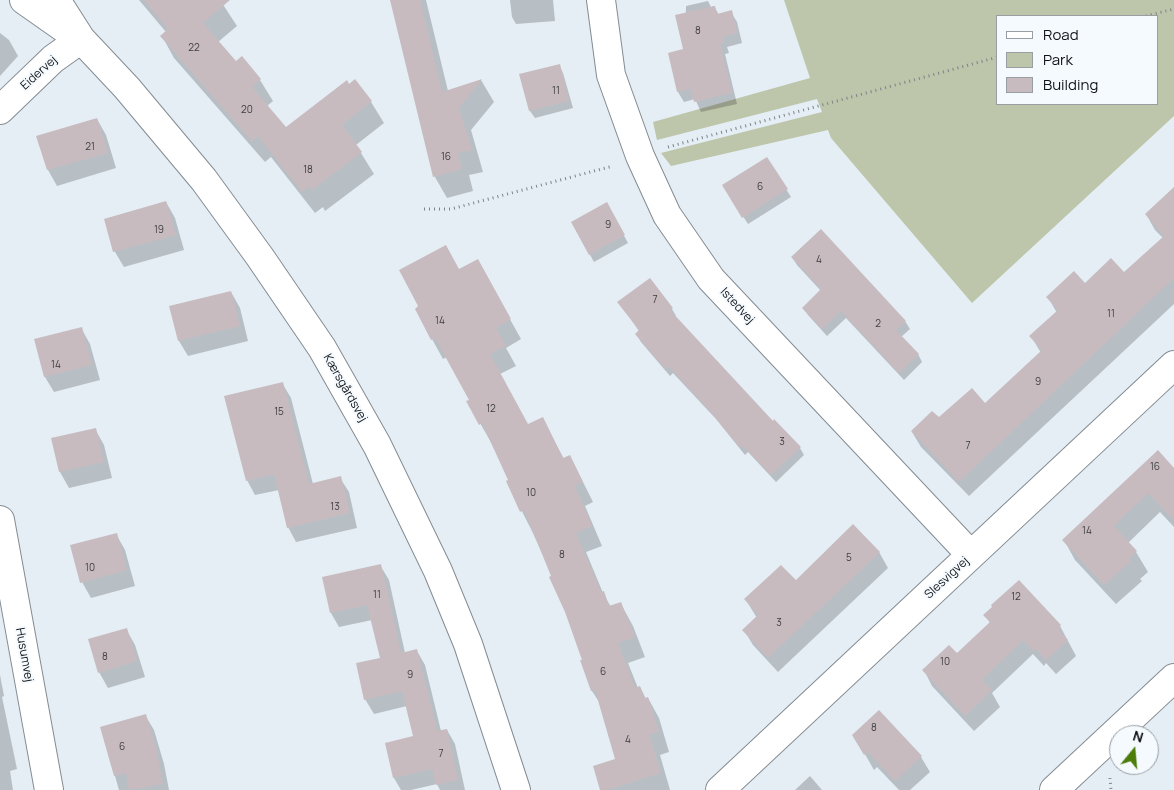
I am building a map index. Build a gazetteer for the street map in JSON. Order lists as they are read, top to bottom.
{
  "streets": {
    "street": [
      "Eidervej",
      "Istedvej",
      "Kærsgårdsvej",
      "Slesvigvej",
      "Husumvej"
    ]
  },
  "crossings": [
    ["Eidervej", "Kærsgårdsvej"],
    ["Istedvej", "Slesvigvej"]
  ],
  "house_numbers": [
    "8",
    "22",
    "11",
    "20",
    "21",
    "16",
    "18",
    "6",
    "9",
    "19",
    "4",
    "7",
    "11",
    "14",
    "2",
    "14",
    "9",
    "12",
    "15",
    "3",
    "7",
    "16",
    "10",
    "13",
    "14",
    "8",
    "5",
    "10",
    "11",
    "12",
    "3",
    "8",
    "10",
    "6",
    "9",
    "8",
    "4",
    "6",
    "7"
  ],
  "legend": ["Road", "Park", "Building"],
  "north": "top"
}
